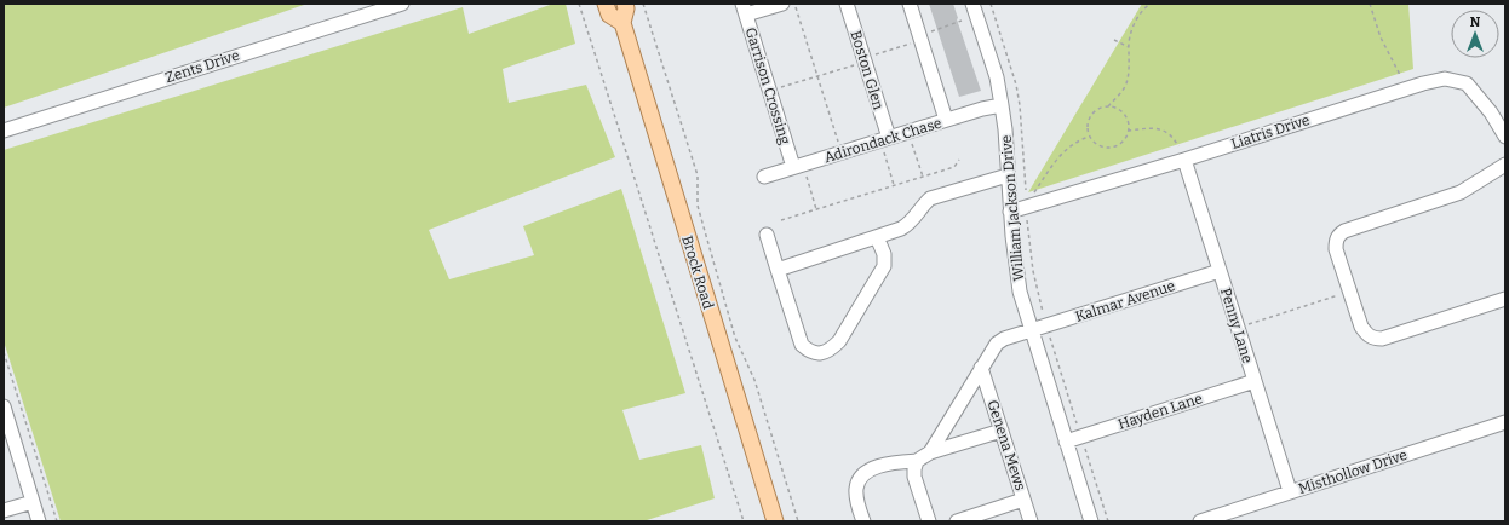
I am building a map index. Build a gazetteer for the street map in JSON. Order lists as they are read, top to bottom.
{
  "streets": {
    "main road": ["Brock Road"],
    "street": [
      "Zents Drive",
      "Boston Glen",
      "Garrison Crossing",
      "Liatris Drive",
      "Adirondack Chase",
      "William Jackson Drive",
      "Kalmar Avenue",
      "Penny Lane",
      "Hayden Lane",
      "Genena Mews",
      "Misthollow Drive"
    ]
  },
  "crossings": [
    ["Boston Glen", "Adirondack Chase"],
    ["Garrison Crossing", "Adirondack Chase"],
    ["Liatris Drive", "William Jackson Drive"],
    ["Liatris Drive", "Penny Lane"],
    ["Adirondack Chase", "William Jackson Drive"],
    ["William Jackson Drive", "Kalmar Avenue"],
    ["William Jackson Drive", "Hayden Lane"],
    ["Kalmar Avenue", "Penny Lane"],
    ["Kalmar Avenue", "Genena Mews"],
    ["Penny Lane", "Hayden Lane"],
    ["Penny Lane", "Misthollow Drive"]
  ],
  "north": "top"
}
